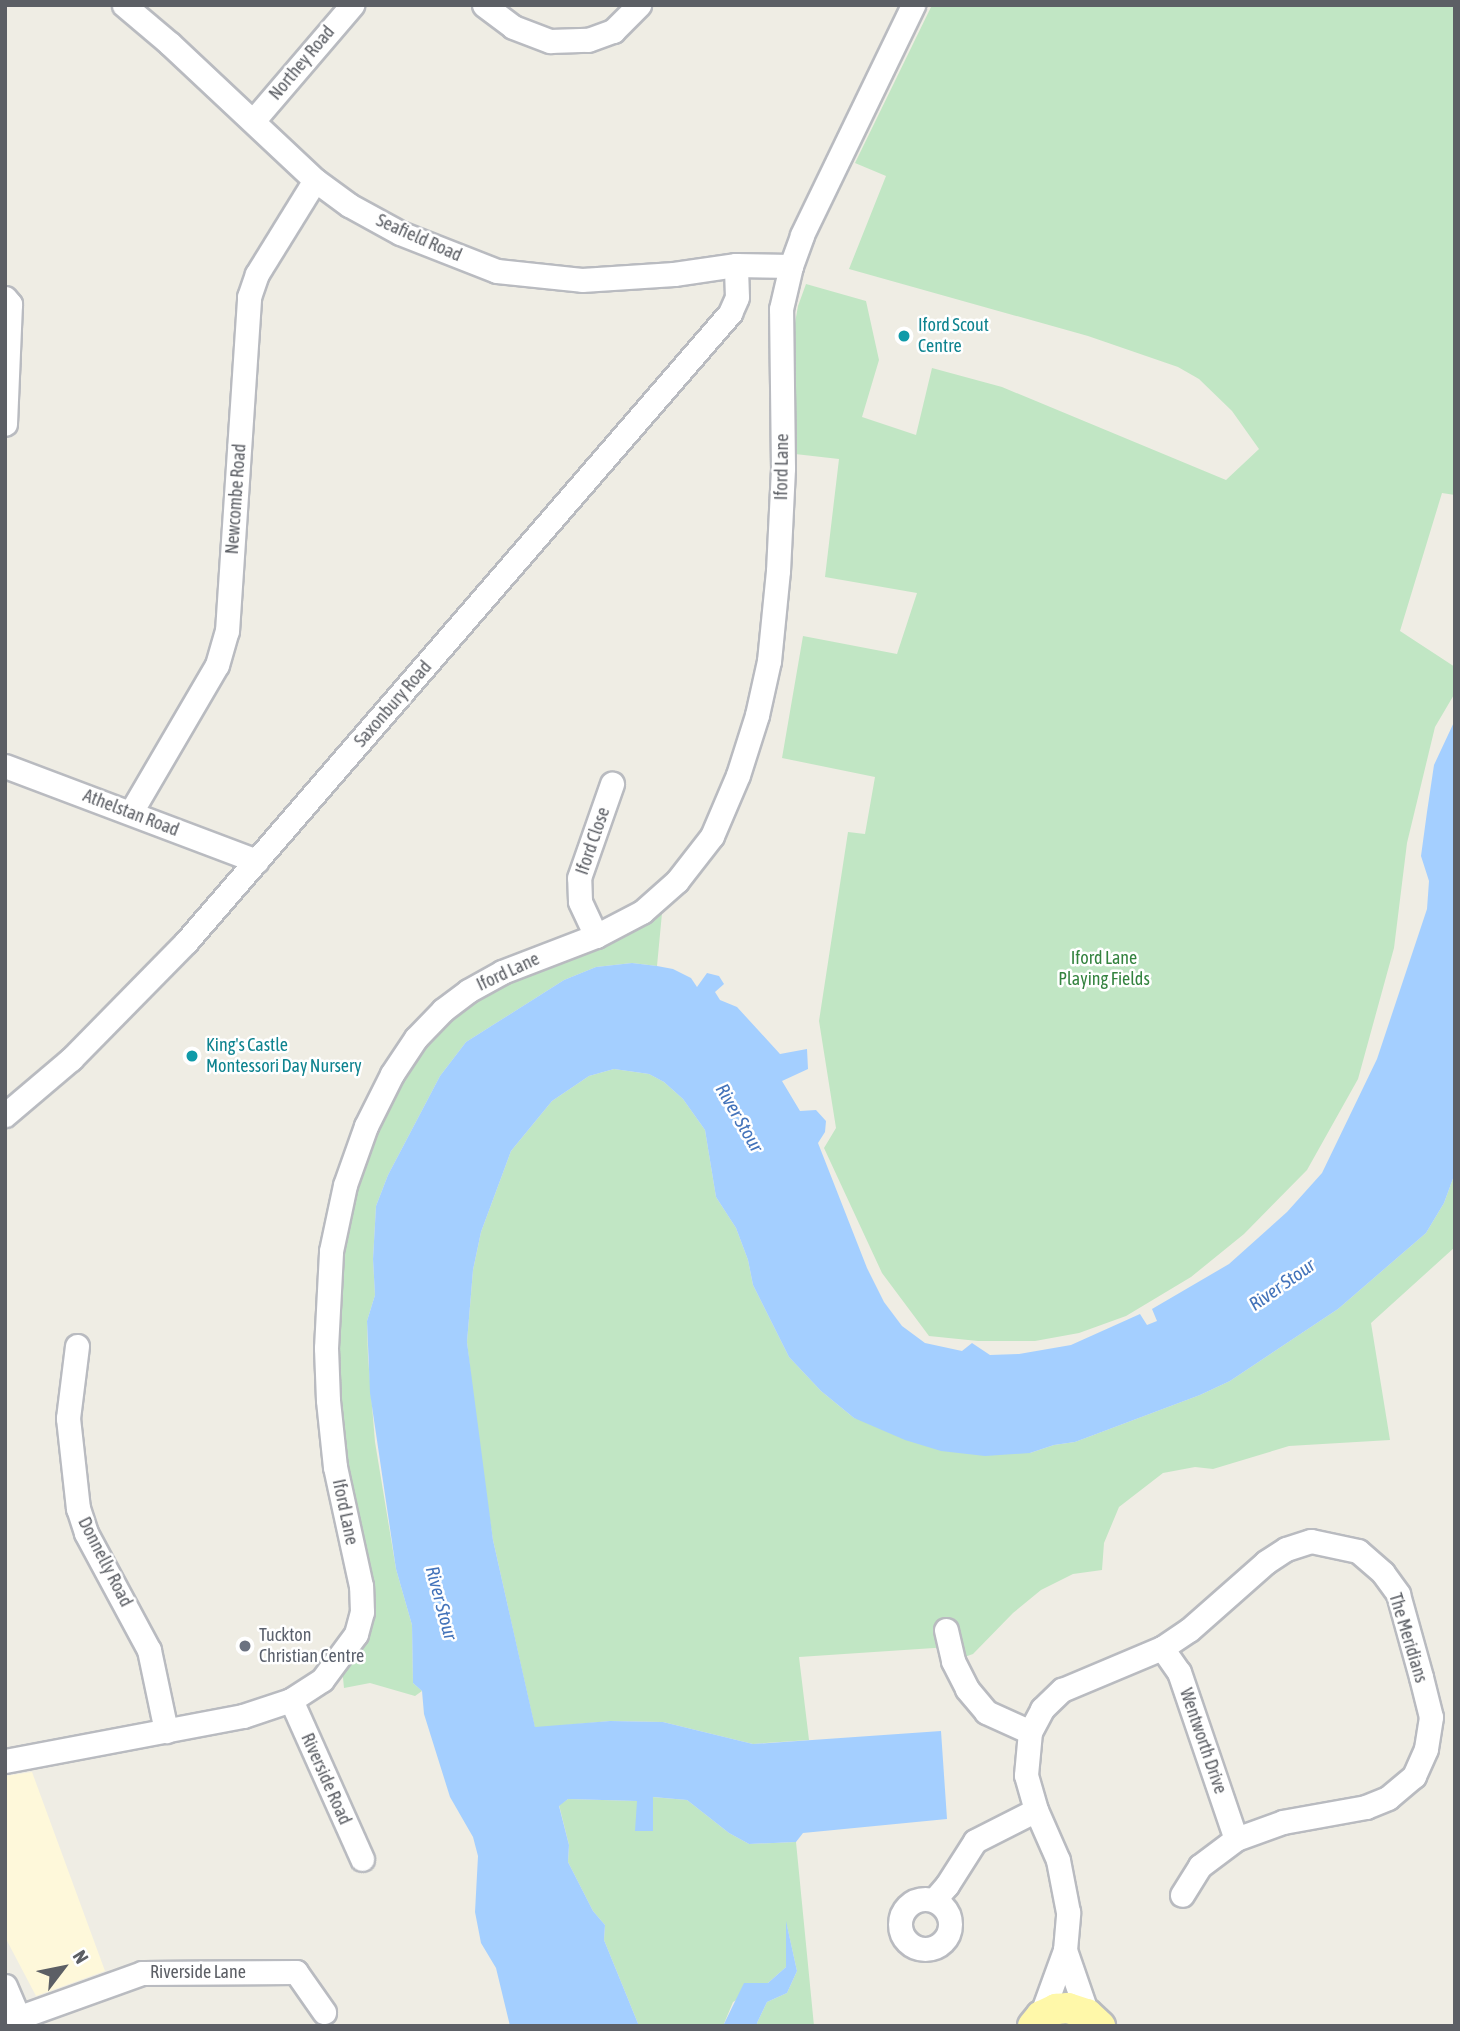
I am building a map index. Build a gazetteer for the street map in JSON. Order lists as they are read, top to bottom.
{
  "streets": {
    "street": [
      "Northey Road",
      "Seafield Road",
      "Iford Lane",
      "Newcombe Road",
      "Saxonbury Road",
      "Athelstan Road",
      "Iford Close",
      "Donnelly Road",
      "The Meridians",
      "Wentworth Drive",
      "Riverside Road",
      "Riverside Lane"
    ]
  },
  "crossings": [
    ["Northey Road", "Seafield Road"],
    ["Seafield Road", "Iford Lane"],
    ["Seafield Road", "Newcombe Road"],
    ["Seafield Road", "Saxonbury Road"],
    ["Iford Lane", "Iford Close"],
    ["Iford Lane", "Donnelly Road"],
    ["Iford Lane", "Riverside Road"],
    ["Newcombe Road", "Athelstan Road"],
    ["Saxonbury Road", "Athelstan Road"],
    ["The Meridians", "Wentworth Drive"]
  ],
  "water": ["River Stour"],
  "parks": ["Iford Lane Playing Fields"],
  "places": ["Iford Scout Centre", "King's Castle Montessori Day Nursery", "Tuckton Christian Centre"],
  "north": "top right"
}
